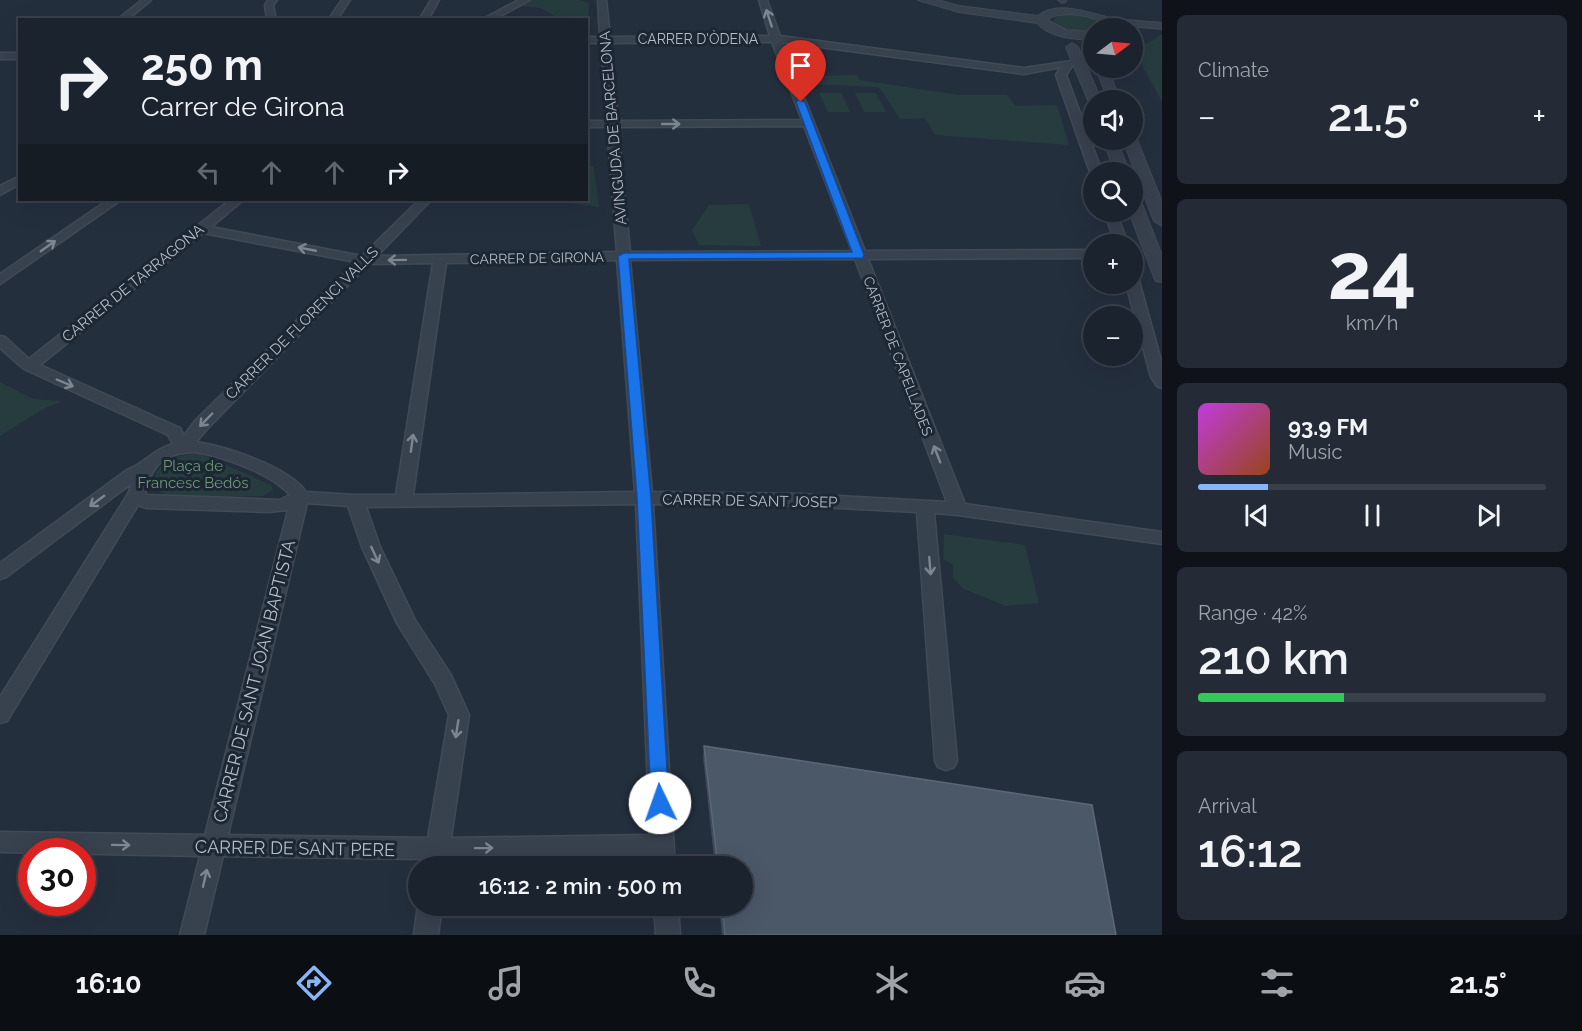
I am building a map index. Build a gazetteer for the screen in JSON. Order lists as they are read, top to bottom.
{
  "streets": {
    "street": [
      "CARRER D'ÒDENA",
      "AVINGUDA DE BARCELONA",
      "CARRER DE GIRONA",
      "CARRER DE TARRAGONA",
      "CARRER DE FLORENCI VALLS",
      "CARRER DE CAPELLADES",
      "CARRER DE SANT JOSEP",
      "CARRER DE SANT JOAN BAPTISTA",
      "CARRER DE SANT PERE"
    ]
  },
  "crossings": [
    ["CARRER D'ÒDENA", "AVINGUDA DE BARCELONA"],
    ["CARRER D'ÒDENA", "CARRER DE CAPELLADES"],
    ["AVINGUDA DE BARCELONA", "CARRER DE GIRONA"],
    ["AVINGUDA DE BARCELONA", "CARRER DE SANT JOSEP"],
    ["CARRER DE GIRONA", "CARRER DE TARRAGONA"],
    ["CARRER DE GIRONA", "CARRER DE FLORENCI VALLS"],
    ["CARRER DE GIRONA", "CARRER DE CAPELLADES"],
    ["CARRER DE CAPELLADES", "CARRER DE SANT JOSEP"],
    ["CARRER DE SANT JOSEP", "CARRER DE SANT JOAN BAPTISTA"],
    ["CARRER DE SANT JOAN BAPTISTA", "CARRER DE SANT PERE"]
  ],
  "one_way": ["CARRER DE FLORENCI VALLS", "CARRER DE CAPELLADES", "CARRER DE SANT PERE"],
  "parks": ["Plaça de Francesc Bedós"],
  "north": "right",
  "page": {
    "tile": [
      "Climate",
      ["24", "km/h"],
      ["Range · 42%", "210 km"],
      ["Arrival", "16:12"]
    ],
    "map_buttons": ["+", "−"],
    "turn": ["250 m", "Carrer de Girona"],
    "heat": ["−", "21.5°", "+"],
    "song": ["93.9 FM", "Music"],
    "limit": "30",
    "trip": "16:12 · 2 min · 500 m",
    "tabs": ["16:10", "21.5°"]
  }
}
